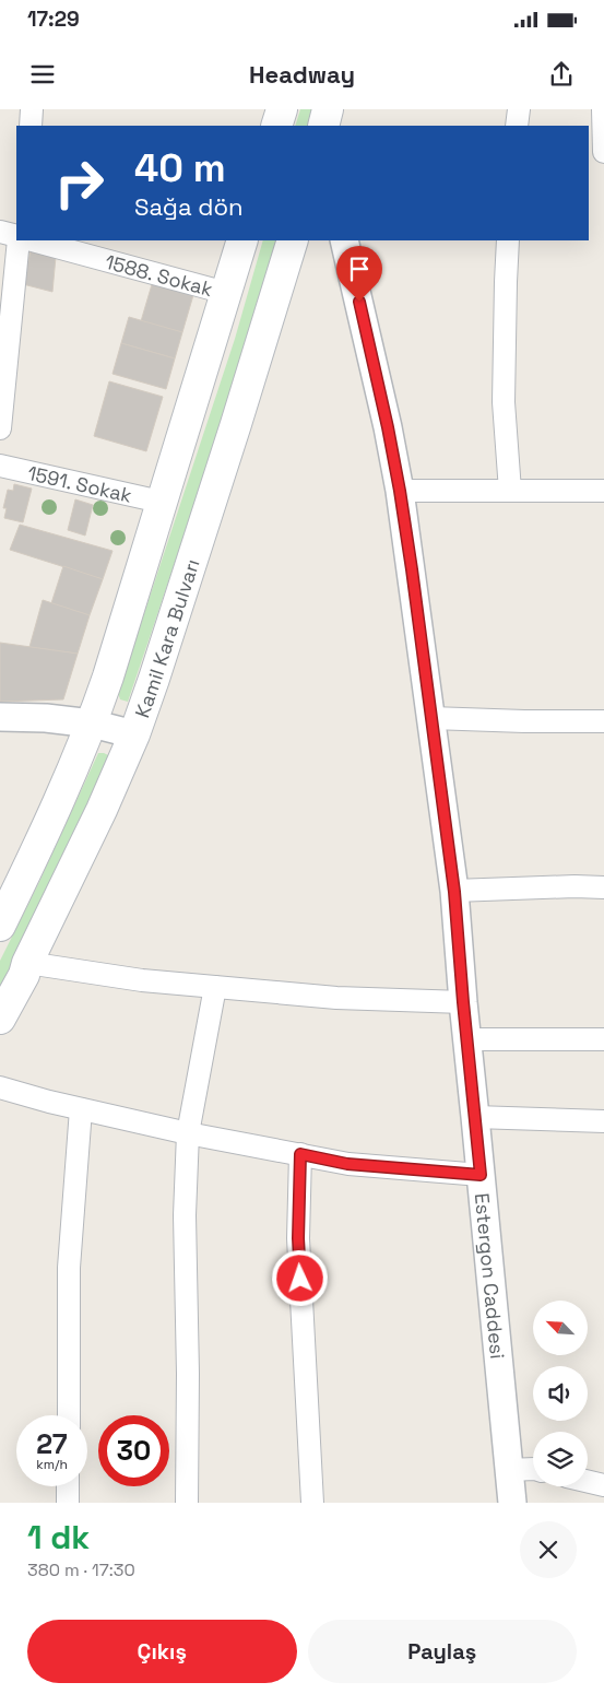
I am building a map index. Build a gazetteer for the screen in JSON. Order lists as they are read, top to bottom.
{
  "streets": {
    "main road": ["Kamil Kara Bulvarı"],
    "street": ["1588. Sokak", "1591. Sokak", "Estergon Caddesi"]
  },
  "north": "top left",
  "page": {
    "status": "17:29",
    "header": "Headway",
    "turn": ["40 m", "Sağa dön"],
    "speed": "27 km/h",
    "limit": "30",
    "heading": ["1 dk", "380 m · 17:30"],
    "buttons": ["Çıkış", "Paylaş"]
  }
}
